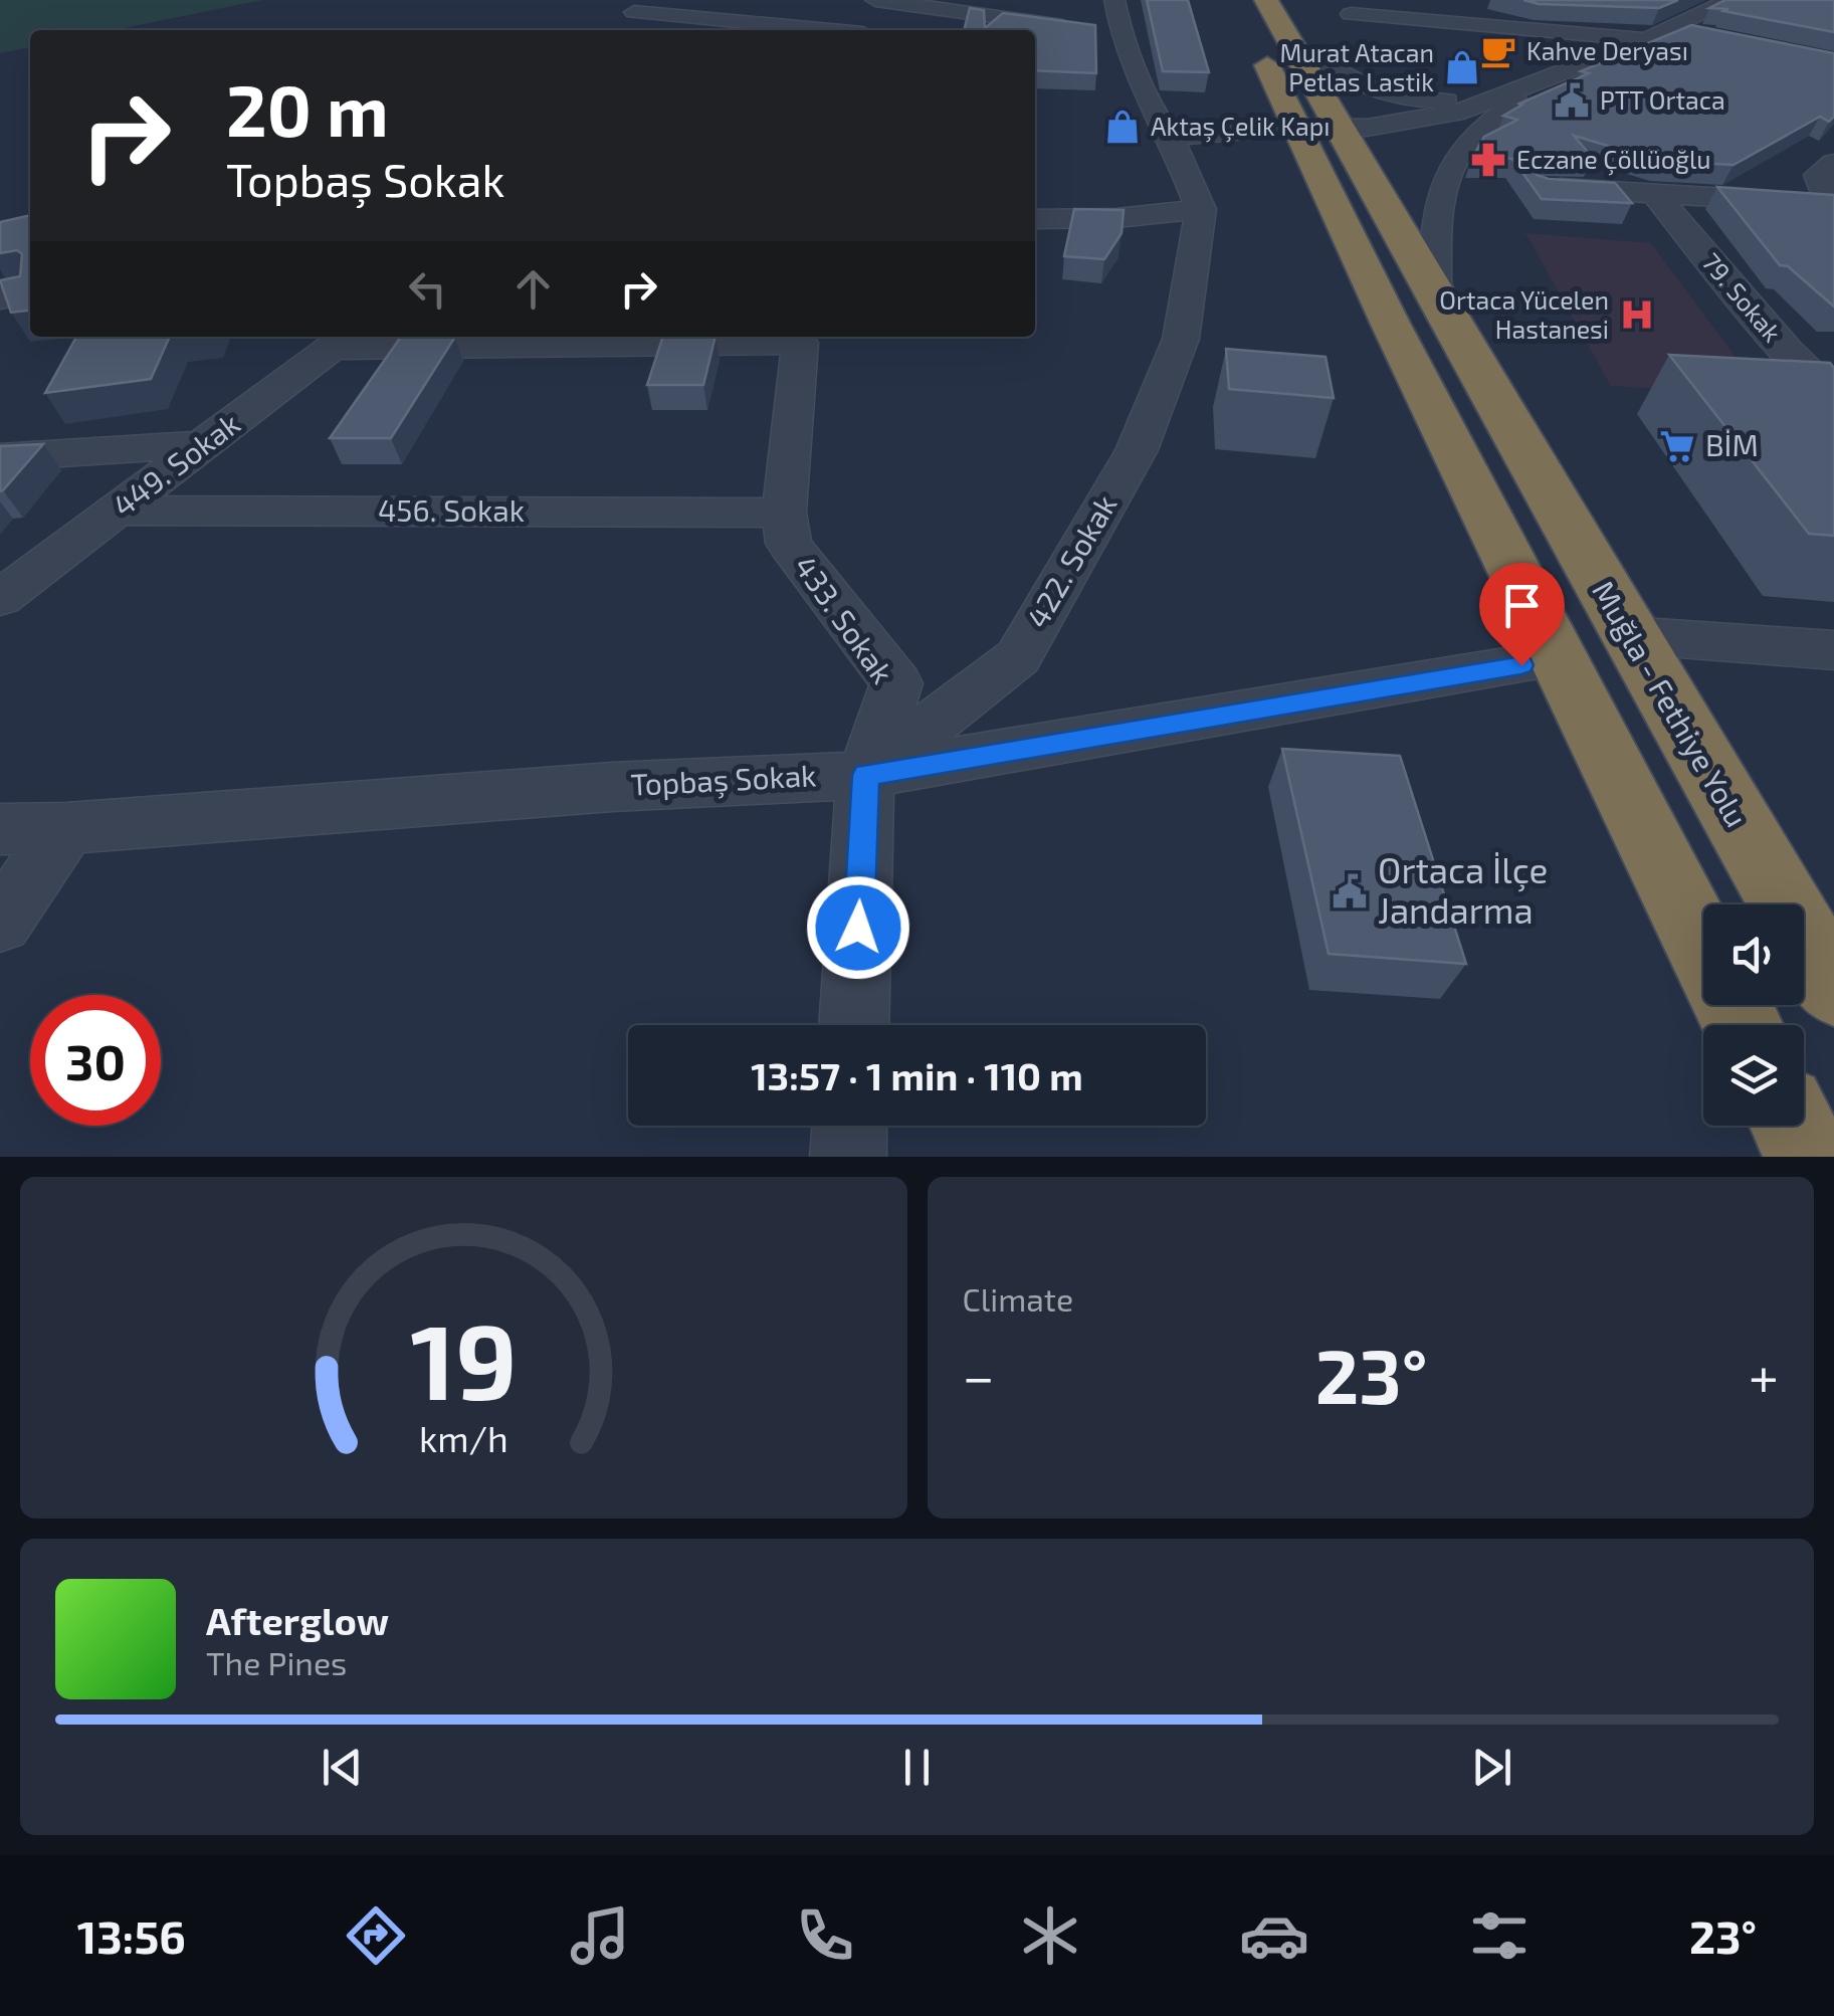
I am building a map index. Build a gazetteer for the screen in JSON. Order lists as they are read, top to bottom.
{
  "streets": {
    "highway": ["Muğla - Fethiye Yolu"],
    "street": [
      "79. Sokak",
      "449. Sokak",
      "456. Sokak",
      "422. Sokak",
      "433. Sokak",
      "Topbaş Sokak"
    ]
  },
  "crossings": [
    ["449. Sokak", "456. Sokak"],
    ["449. Sokak", "433. Sokak"],
    ["456. Sokak", "433. Sokak"],
    ["422. Sokak", "433. Sokak"],
    ["422. Sokak", "Topbaş Sokak"],
    ["433. Sokak", "Topbaş Sokak"],
    ["Muğla - Fethiye Yolu", "Topbaş Sokak"]
  ],
  "places": {
    "cafe": ["Kahve Deryası"],
    "shop": ["Murat Atacan Petlas Lastik", "Aktaş Çelik Kapı"],
    "public building": ["PTT Ortaca", "Ortaca İlçe Jandarma"],
    "pharmacy": ["Eczane Çöllüoğlu"],
    "hospital": ["Ortaca Yücelen Hastanesi"],
    "supermarket": ["BİM"]
  },
  "page": {
    "turn": ["20 m", "Topbaş Sokak"],
    "limit": "30",
    "trip": "13:57 · 1 min · 110 m",
    "tile": "Climate",
    "heat": ["−", "23°", "+"],
    "song": ["Afterglow", "The Pines"],
    "tabs": ["13:56", "23°"],
    "gauge": ["19", "km/h"]
  }
}
